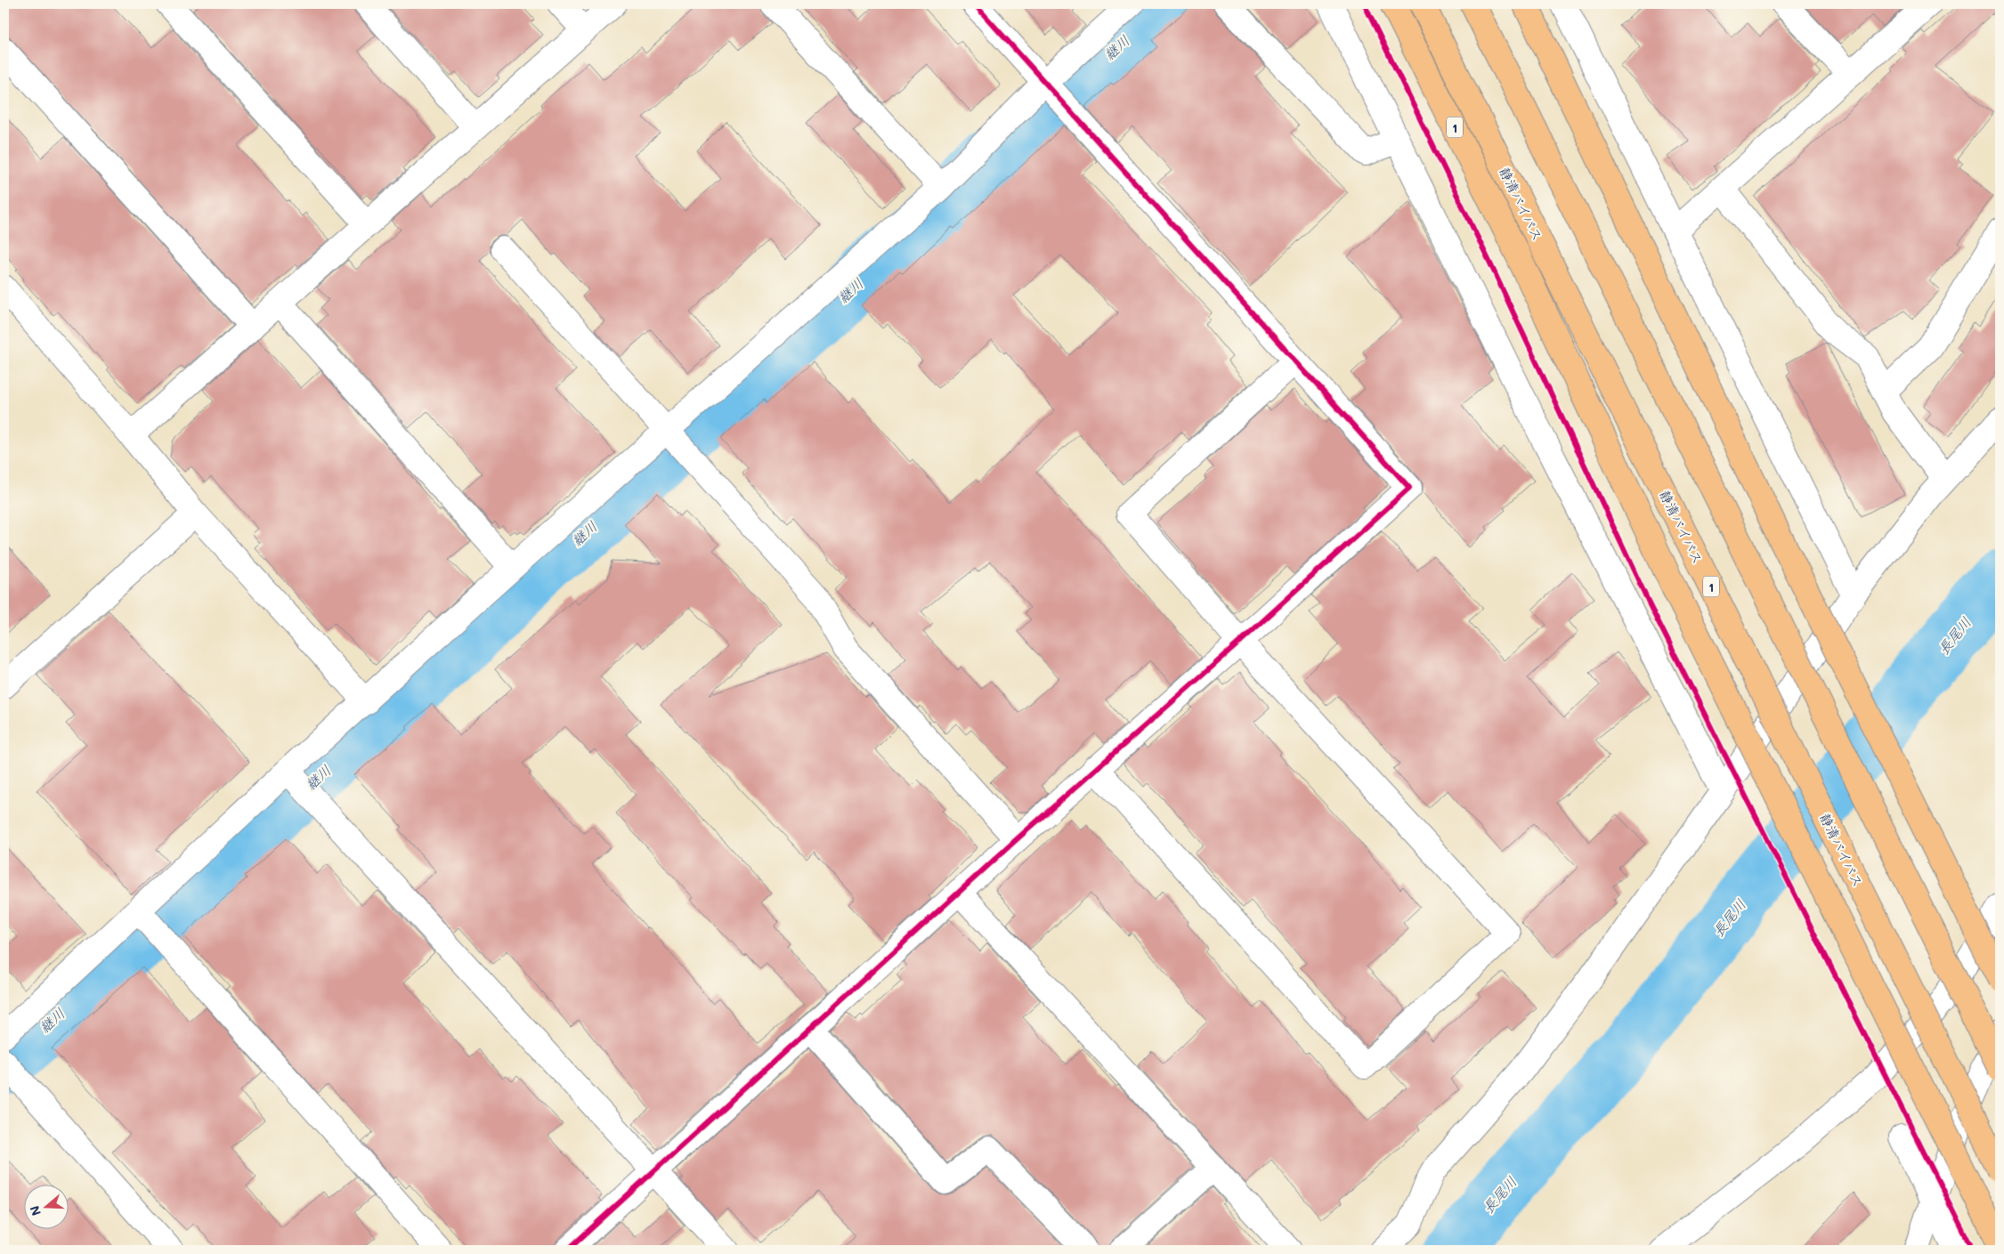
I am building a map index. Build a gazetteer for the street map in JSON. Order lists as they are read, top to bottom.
{
  "streets": {
    "highway": ["1", "静清バイパス"]
  },
  "water": ["継川", "長尾川"],
  "north": "left"
}
